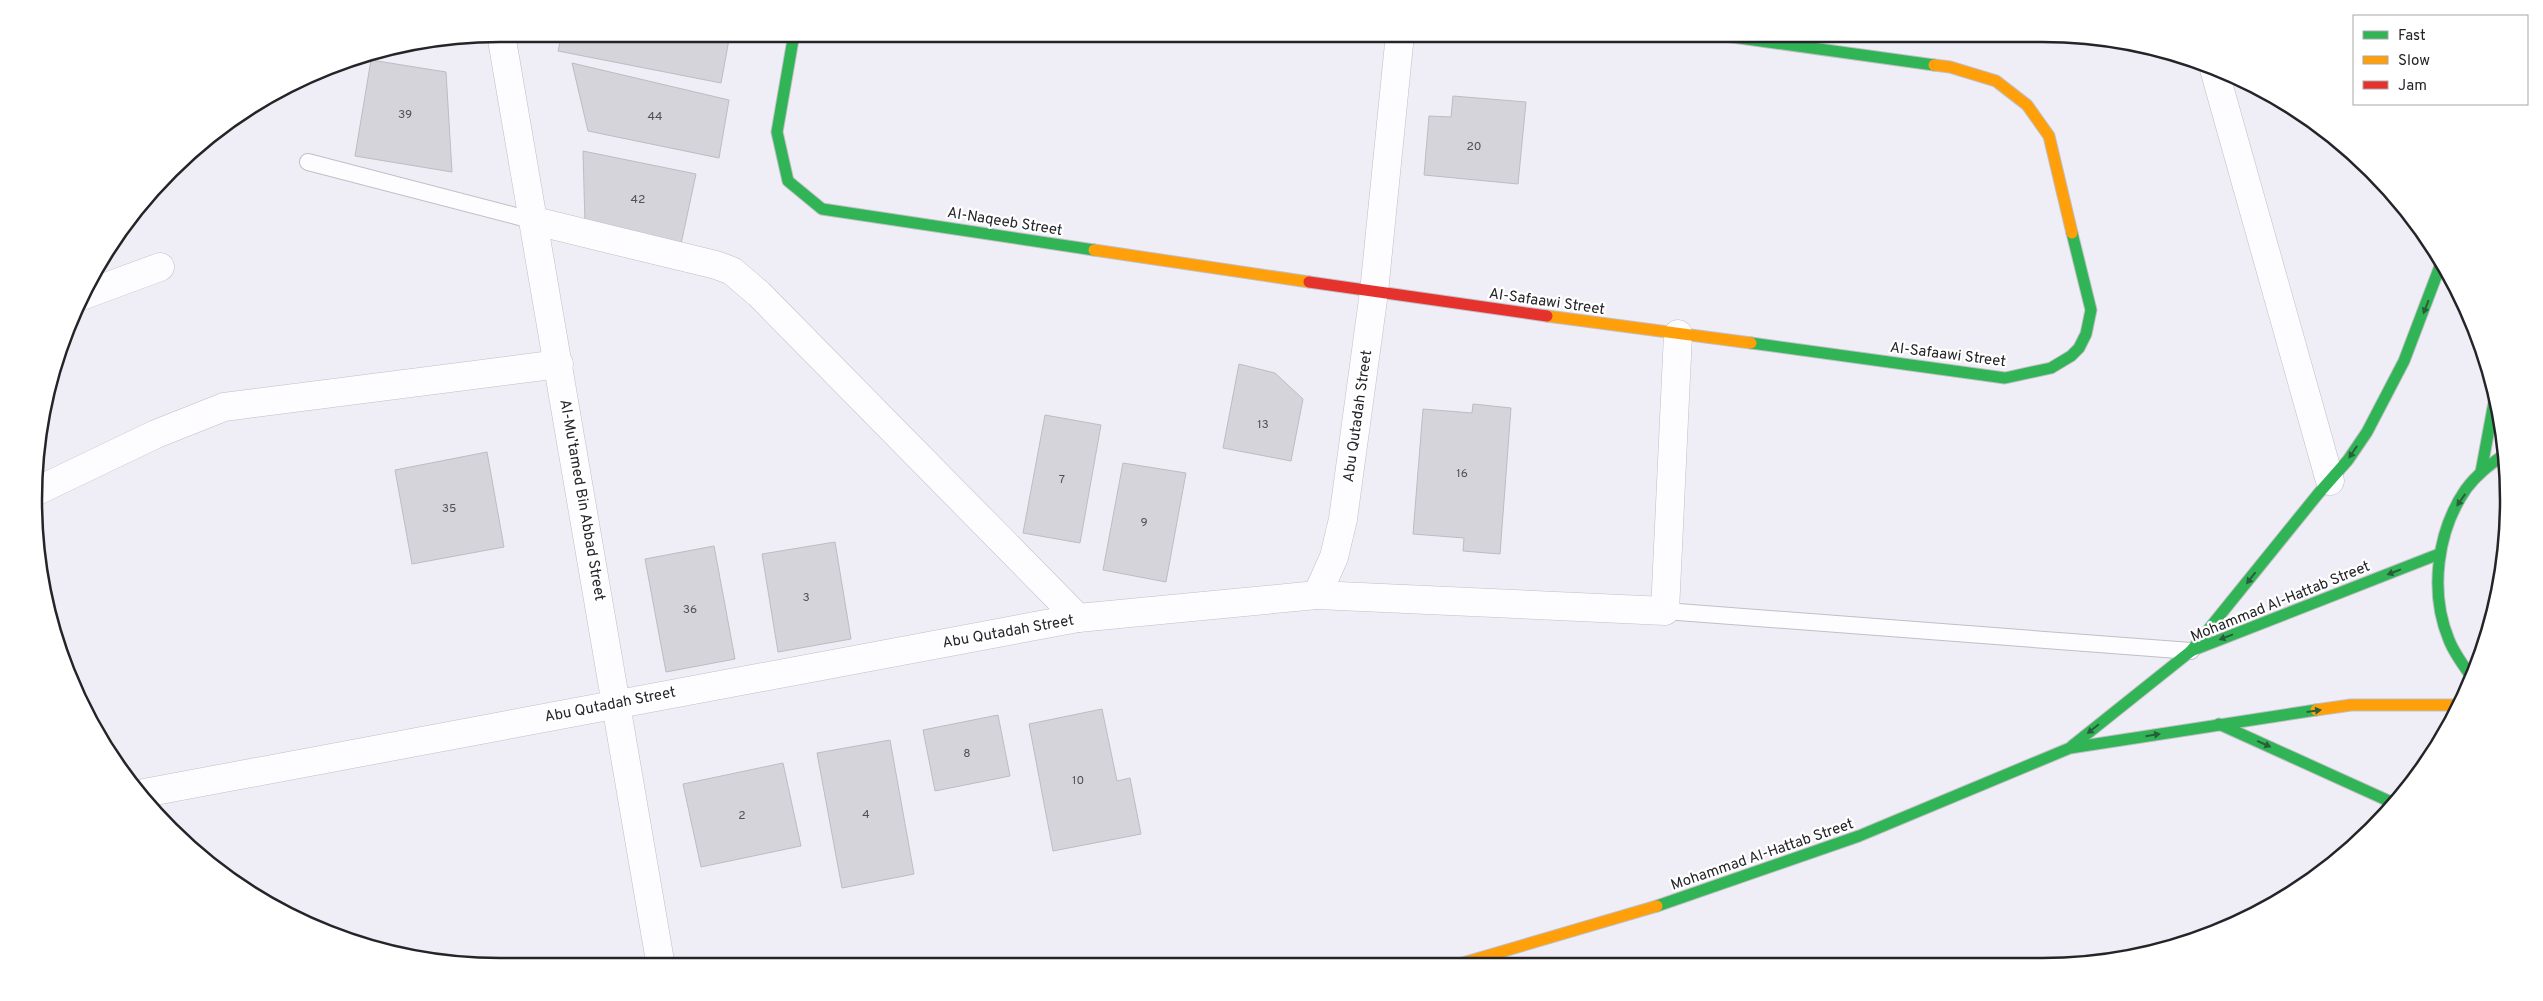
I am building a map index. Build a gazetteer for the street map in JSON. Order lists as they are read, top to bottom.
{
  "streets": {
    "street": [
      "Al-Naqeeb Street",
      "Al-Safaawi Street",
      "Abu Qutadah Street",
      "Al-Mu’tamed Bin Abbad Street",
      "Mohammad Al-Hattab Street"
    ]
  },
  "crossings": [
    ["Al-Naqeeb Street", "Al-Safaawi Street"],
    ["Al-Naqeeb Street", "Abu Qutadah Street"],
    ["Al-Safaawi Street", "Abu Qutadah Street"],
    ["Abu Qutadah Street", "Al-Mu’tamed Bin Abbad Street"]
  ],
  "house_numbers": [
    "39",
    "44",
    "20",
    "42",
    "13",
    "16",
    "7",
    "35",
    "9",
    "3",
    "36",
    "8",
    "10",
    "4",
    "2"
  ],
  "legend": ["Fast", "Slow", "Jam"]
}
